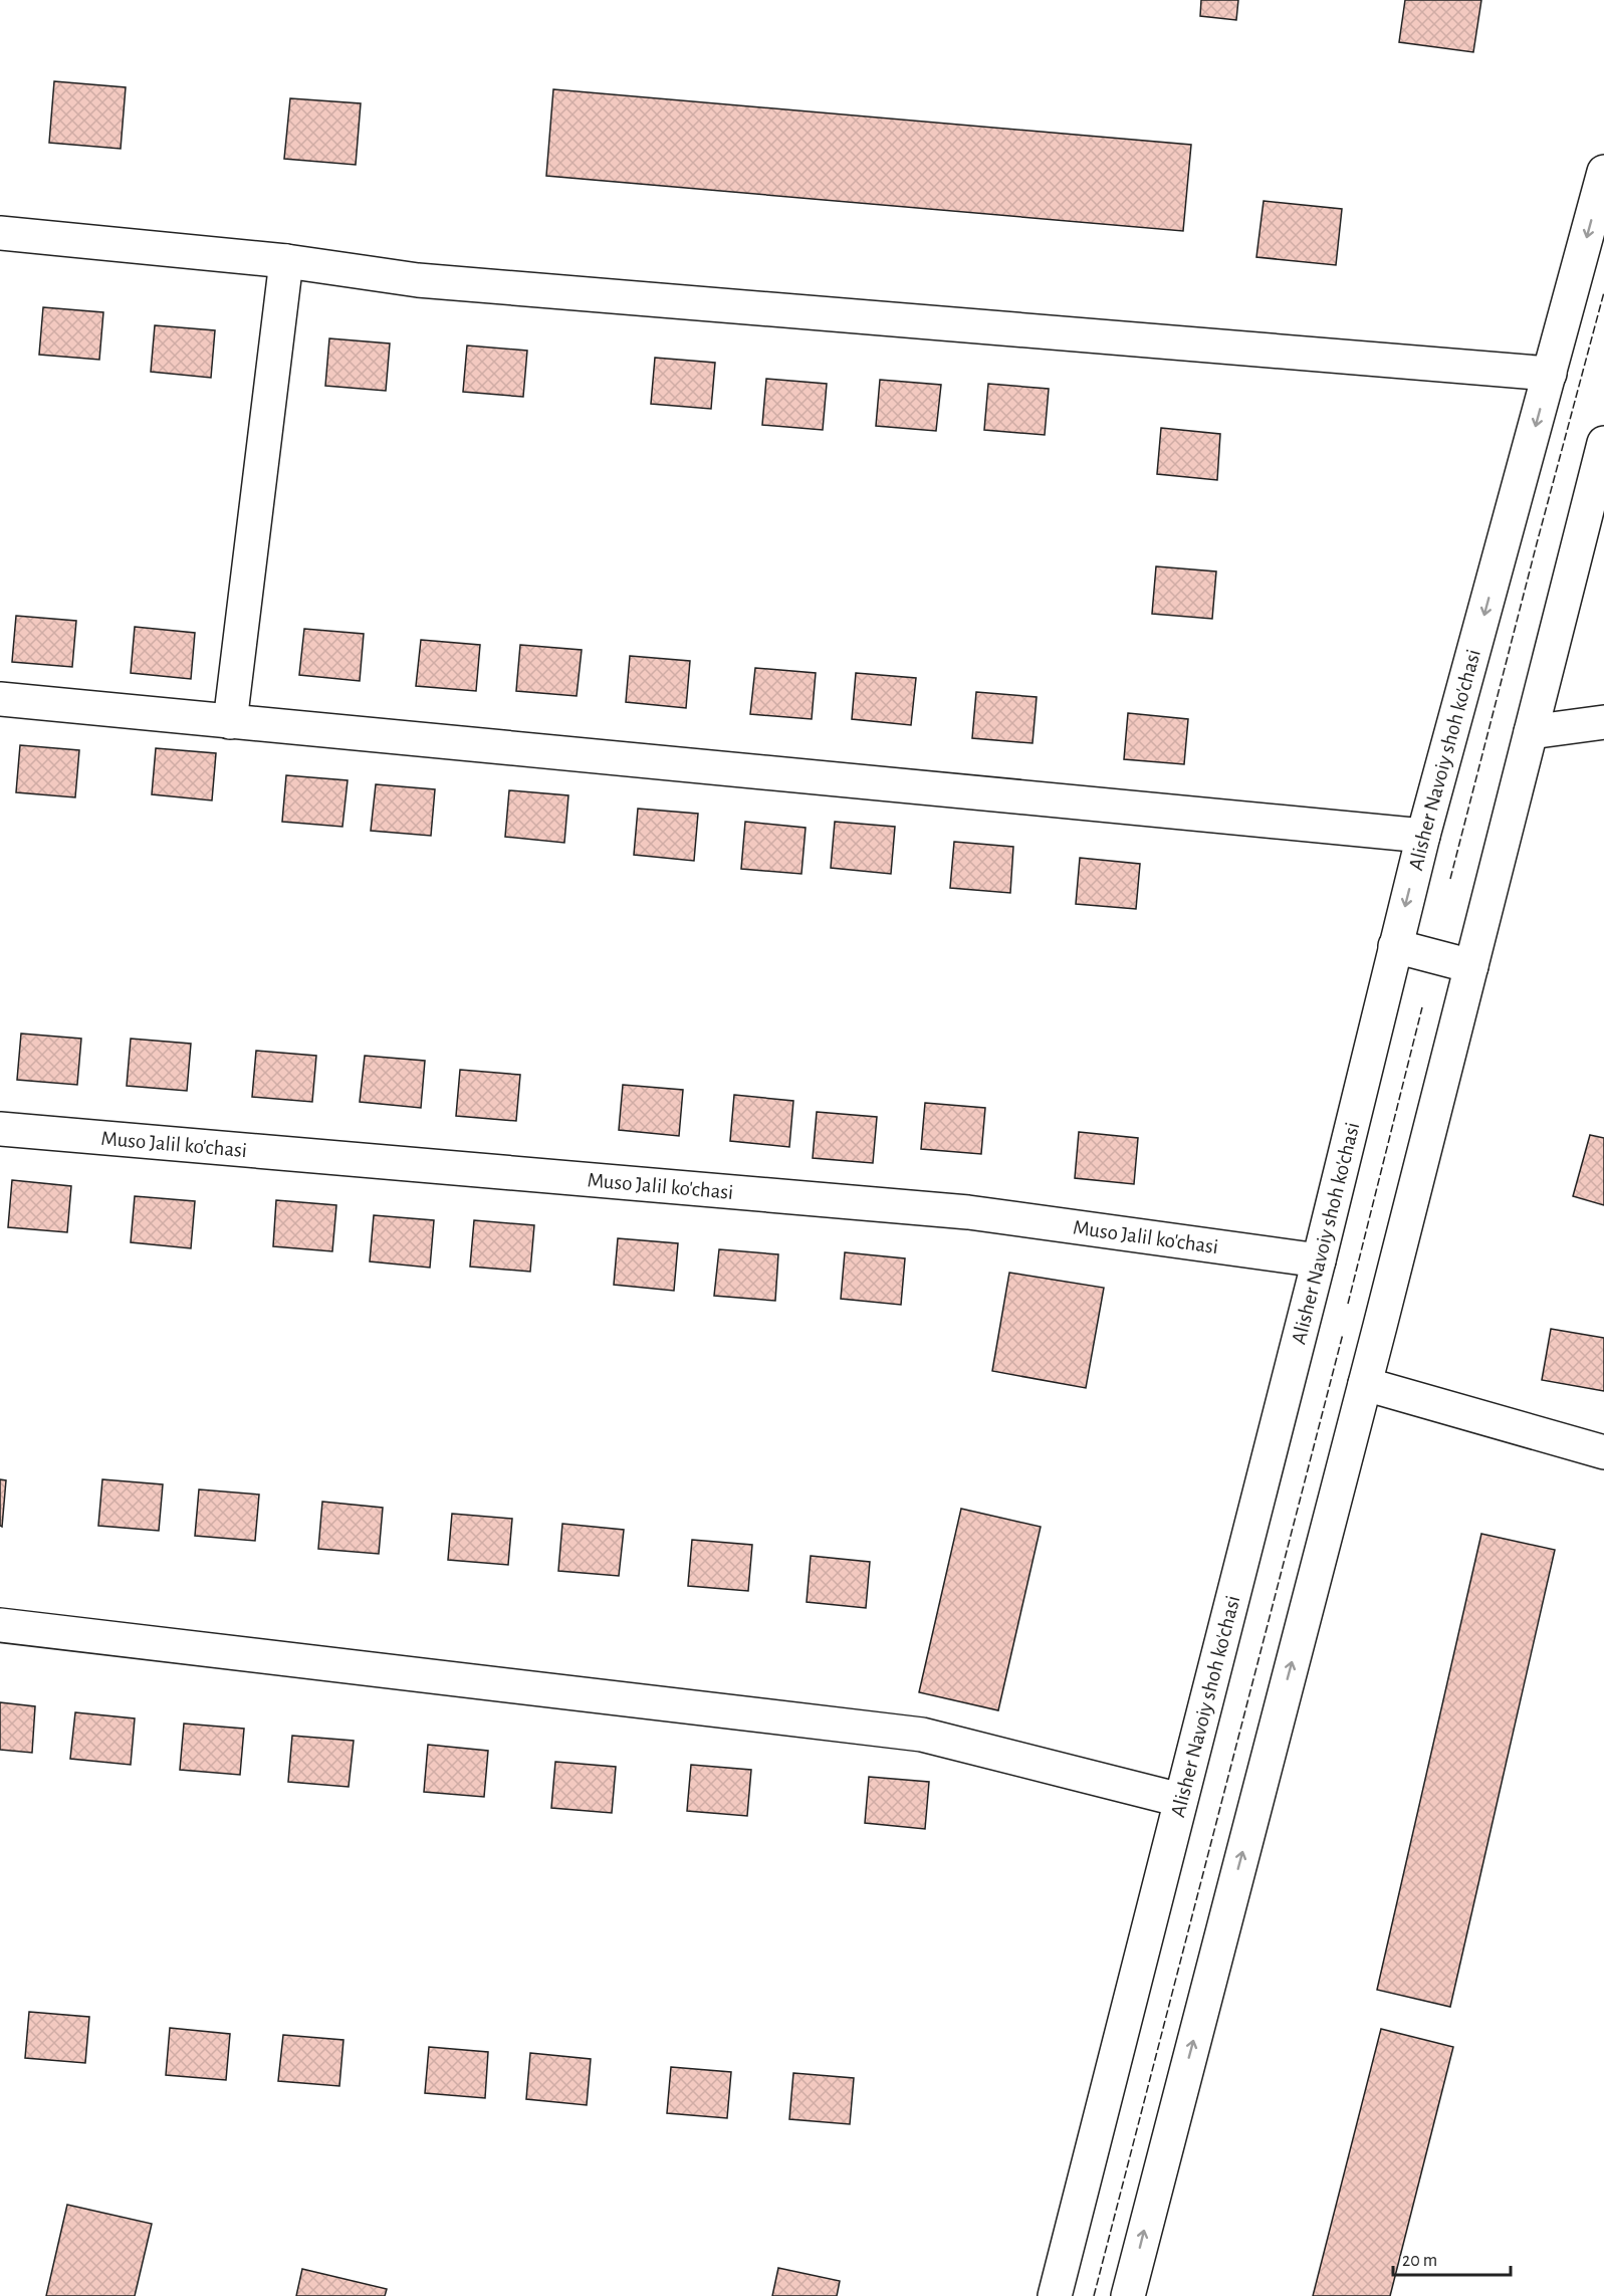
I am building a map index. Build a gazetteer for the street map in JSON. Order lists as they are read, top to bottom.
{
  "streets": {
    "street": ["Alisher Navoiy shoh ko'chasi", "Muso Jalil ko'chasi"]
  },
  "crossings": [
    ["Alisher Navoiy shoh ko'chasi", "Muso Jalil ko'chasi"]
  ],
  "scale_bar": "20 m"
}
